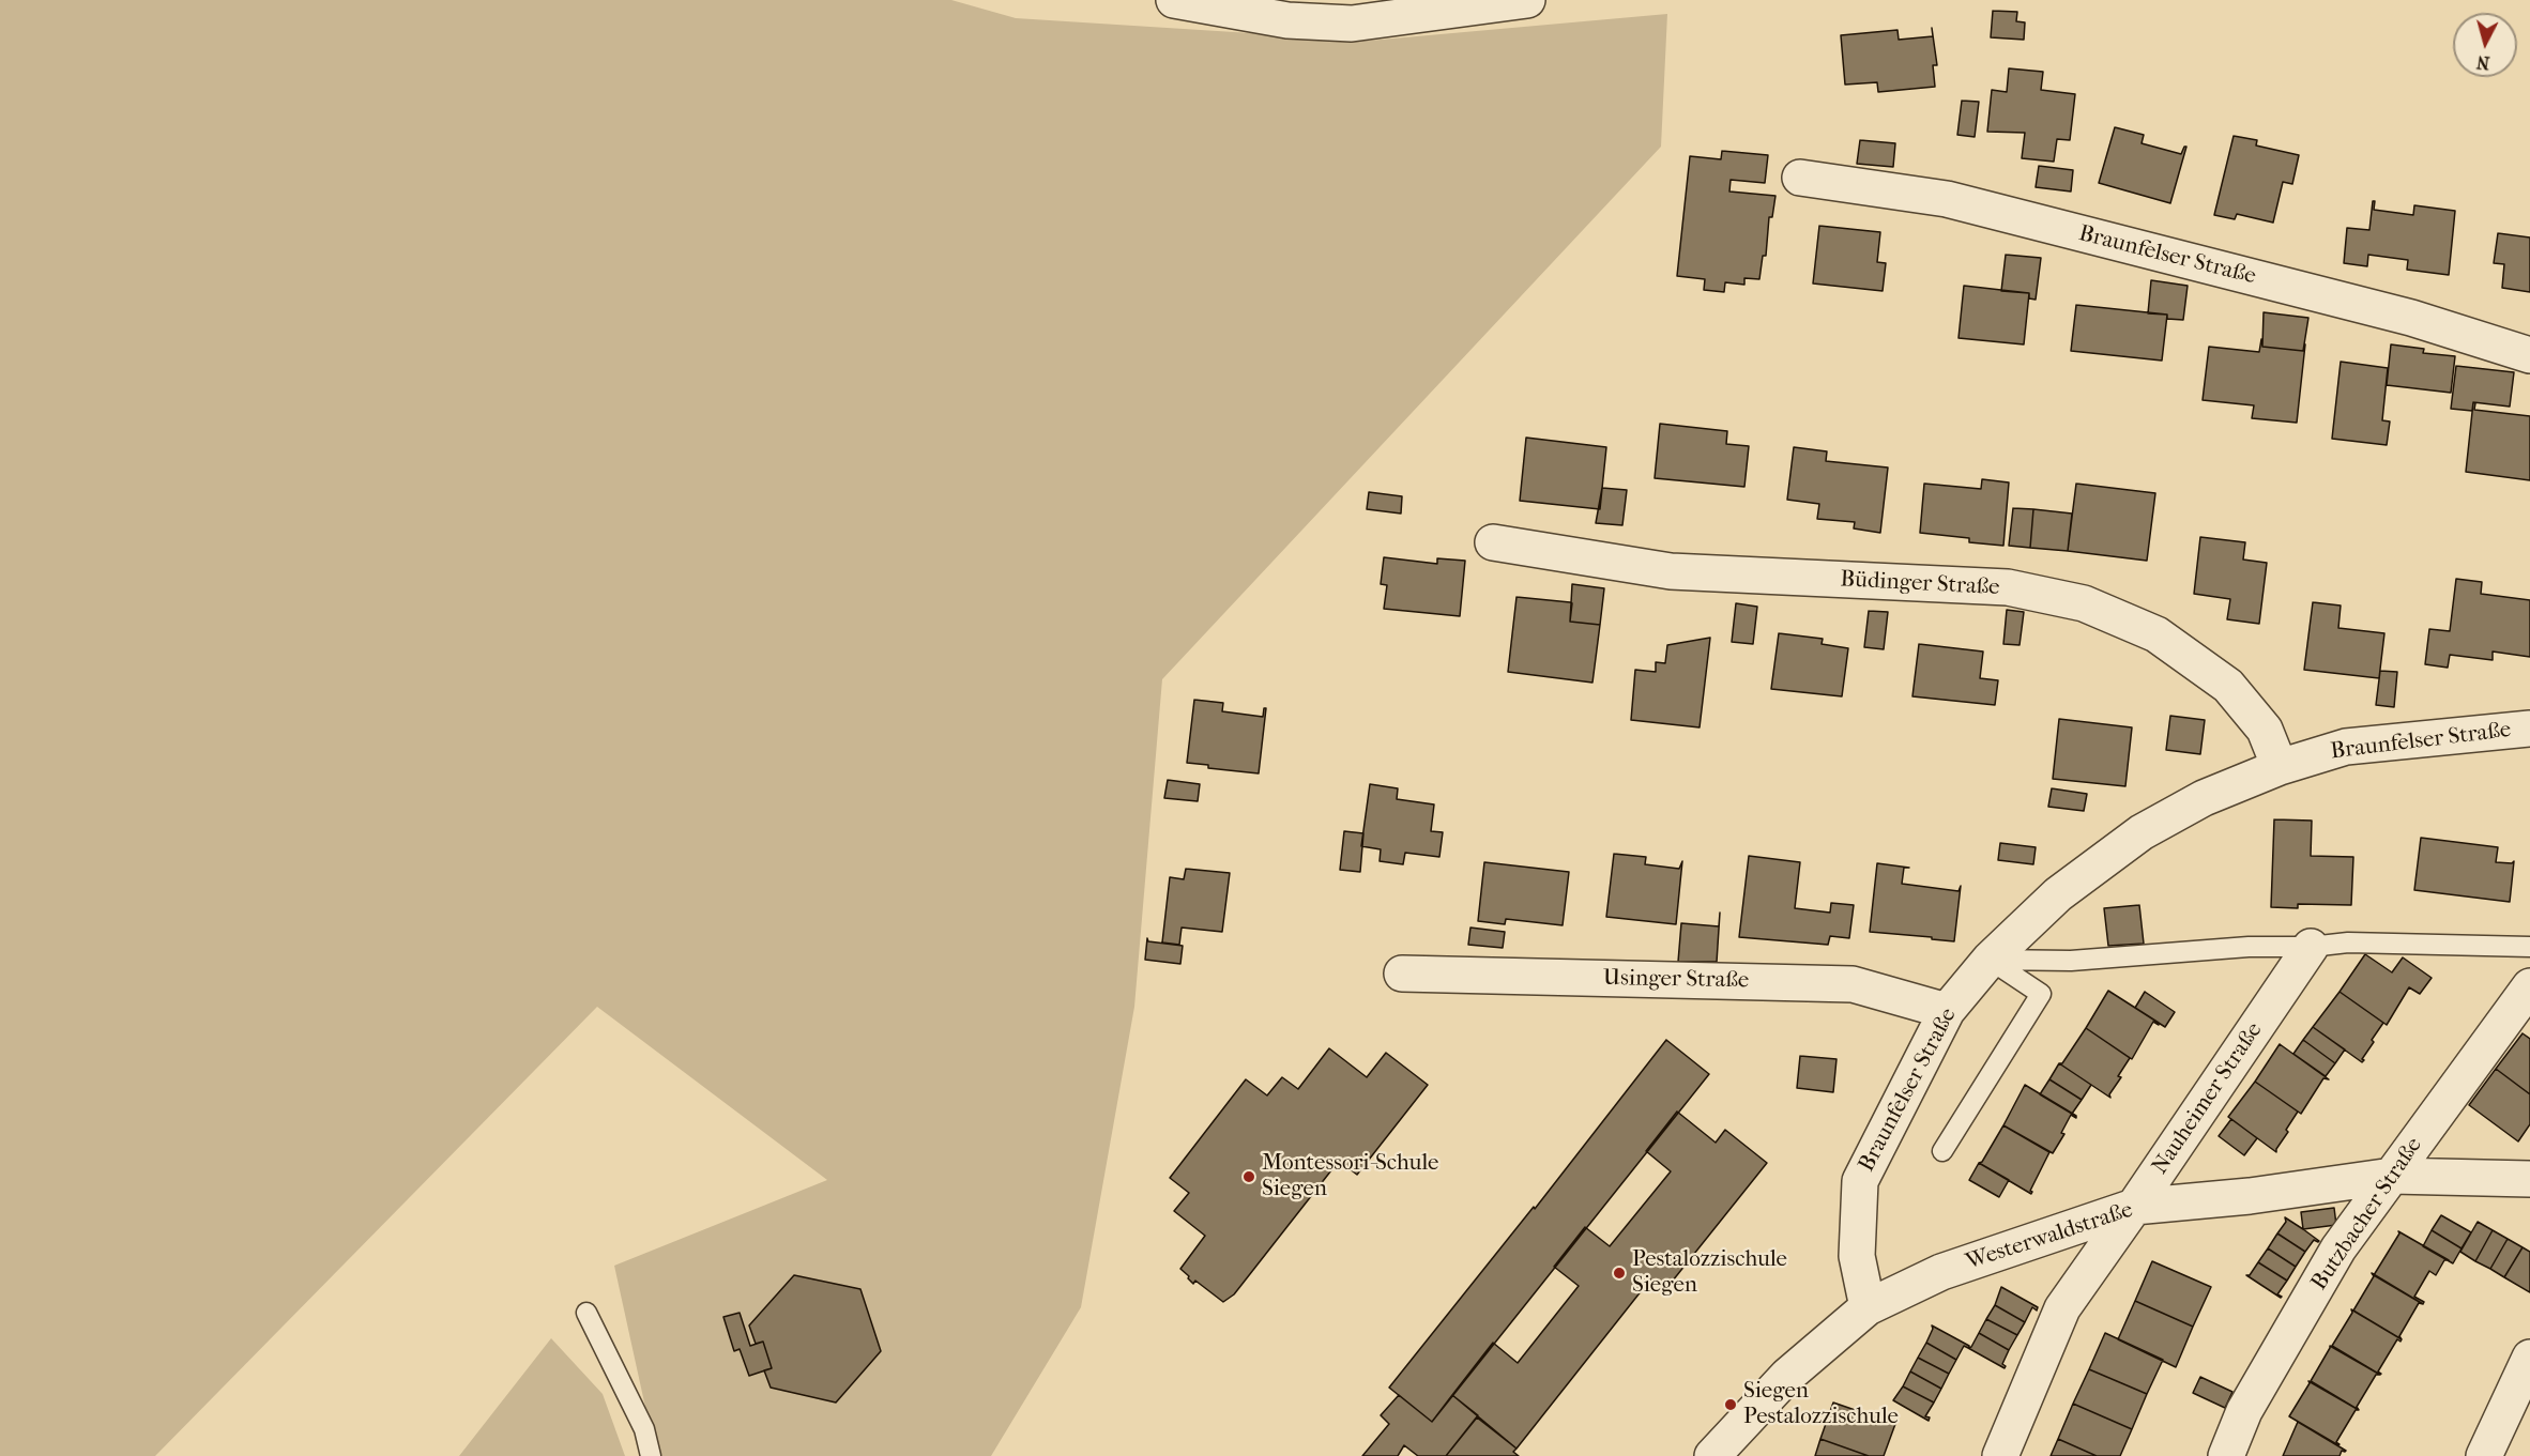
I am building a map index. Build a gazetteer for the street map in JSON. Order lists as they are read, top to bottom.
{
  "streets": {
    "street": [
      "Braunfelser Straße",
      "Büdinger Straße",
      "Usinger Straße",
      "Nauheimer Straße",
      "Butzbacher Straße",
      "Westerwaldstraße"
    ]
  },
  "crossings": [
    ["Braunfelser Straße", "Büdinger Straße"],
    ["Braunfelser Straße", "Usinger Straße"],
    ["Braunfelser Straße", "Westerwaldstraße"],
    ["Nauheimer Straße", "Westerwaldstraße"],
    ["Butzbacher Straße", "Westerwaldstraße"]
  ],
  "places": ["Montessori-Schule Siegen", "Pestalozzischule Siegen", "Siegen Pestalozzischule"],
  "north": "bottom"
}
